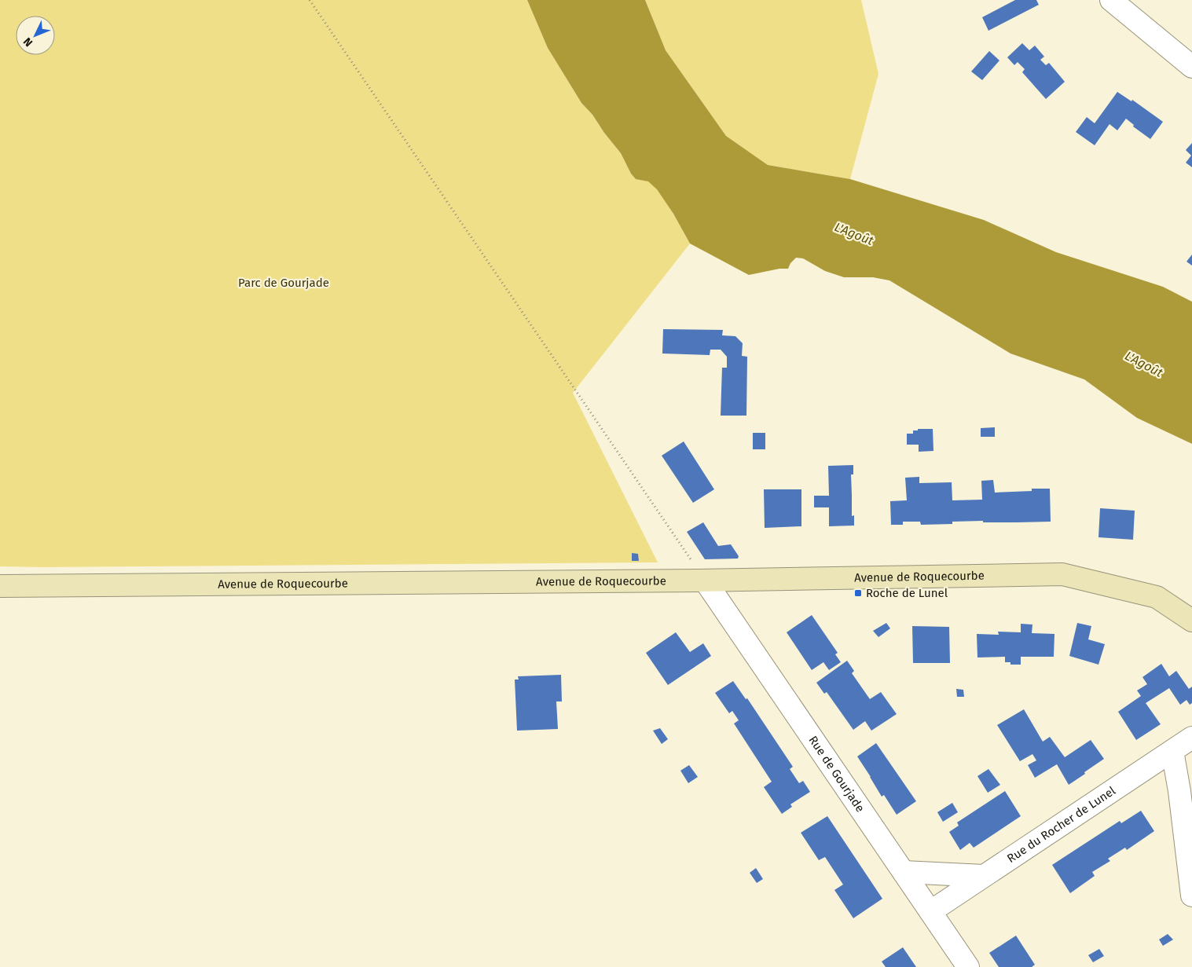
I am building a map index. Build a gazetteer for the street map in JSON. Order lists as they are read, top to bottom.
{
  "streets": {
    "main road": ["Avenue de Roquecourbe"],
    "street": ["Rue de Gourjade", "Rue du Rocher de Lunel"]
  },
  "crossings": [
    ["Avenue de Roquecourbe", "Rue de Gourjade"],
    ["Rue de Gourjade", "Rue du Rocher de Lunel"]
  ],
  "water": ["L'Agoût"],
  "parks": ["Parc de Gourjade"],
  "places": {
    "transit": ["Roche de Lunel"]
  },
  "north": "bottom left"
}
